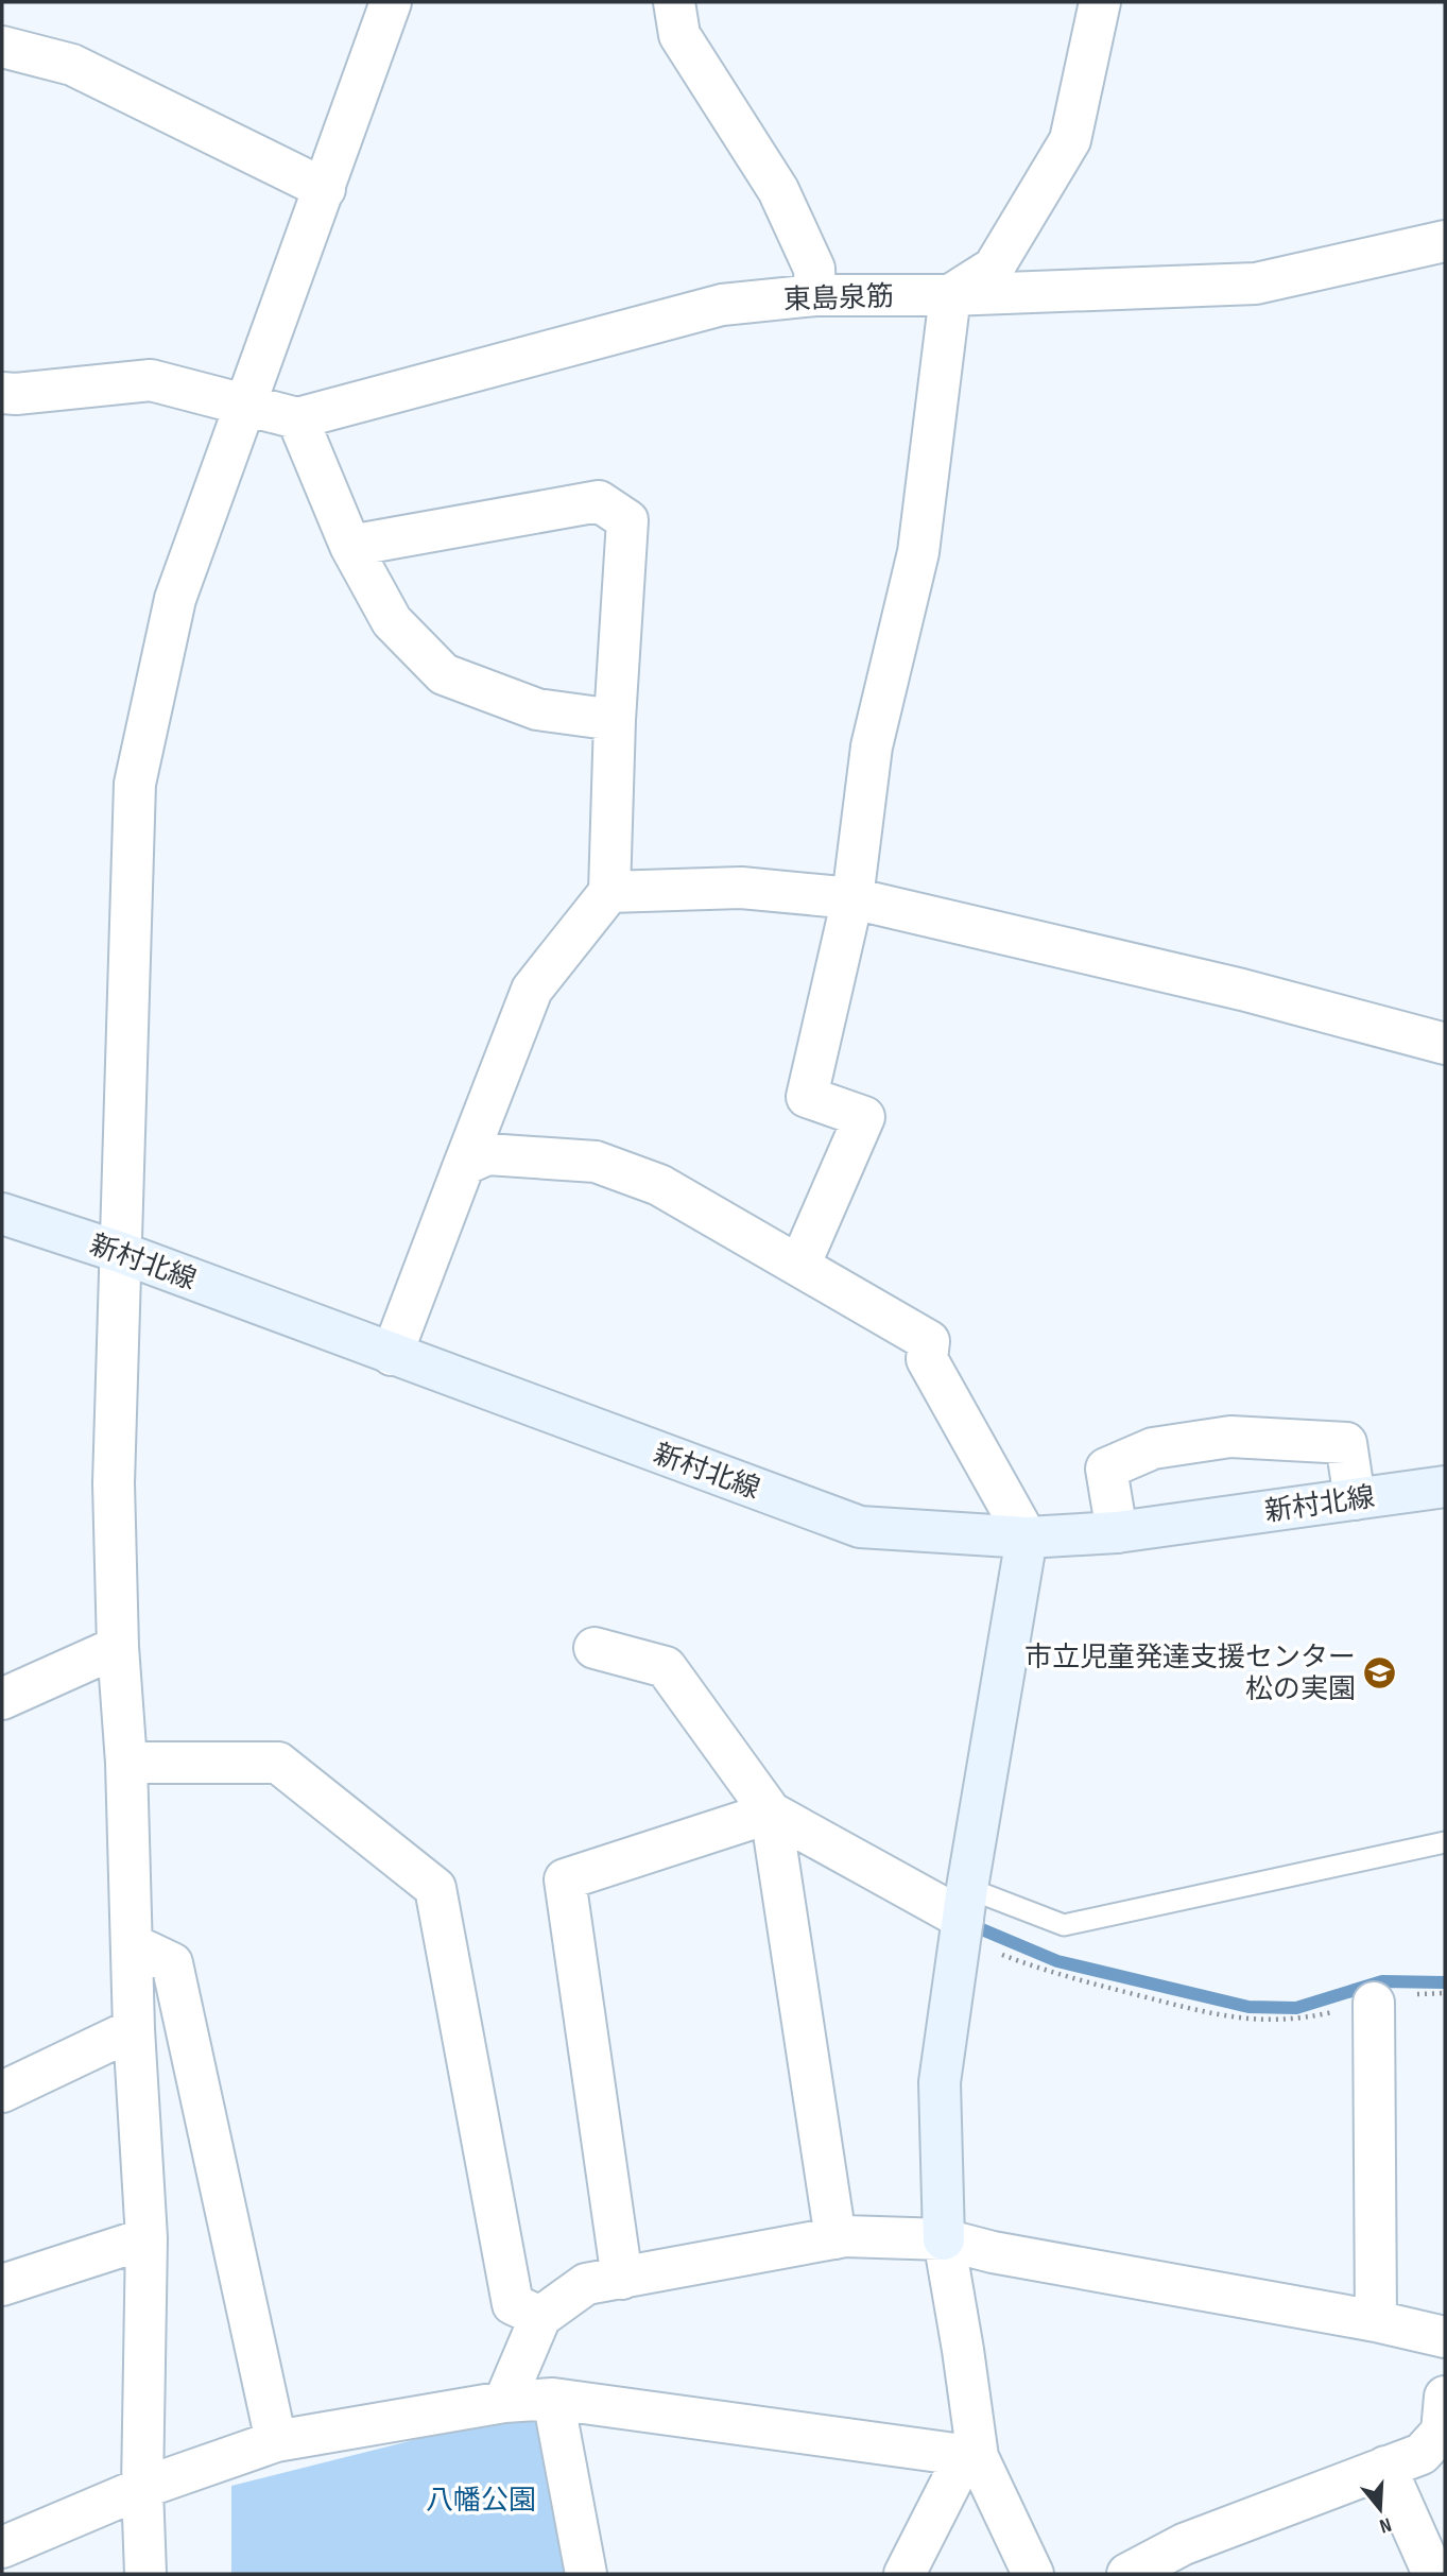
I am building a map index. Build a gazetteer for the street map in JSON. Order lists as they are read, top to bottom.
{
  "streets": {
    "street": ["東島泉筋", "新村北線"]
  },
  "parks": ["八幡公園"],
  "places": {
    "school or university": ["市立児童発達支援センター 松の実園"]
  },
  "north": "bottom"
}
